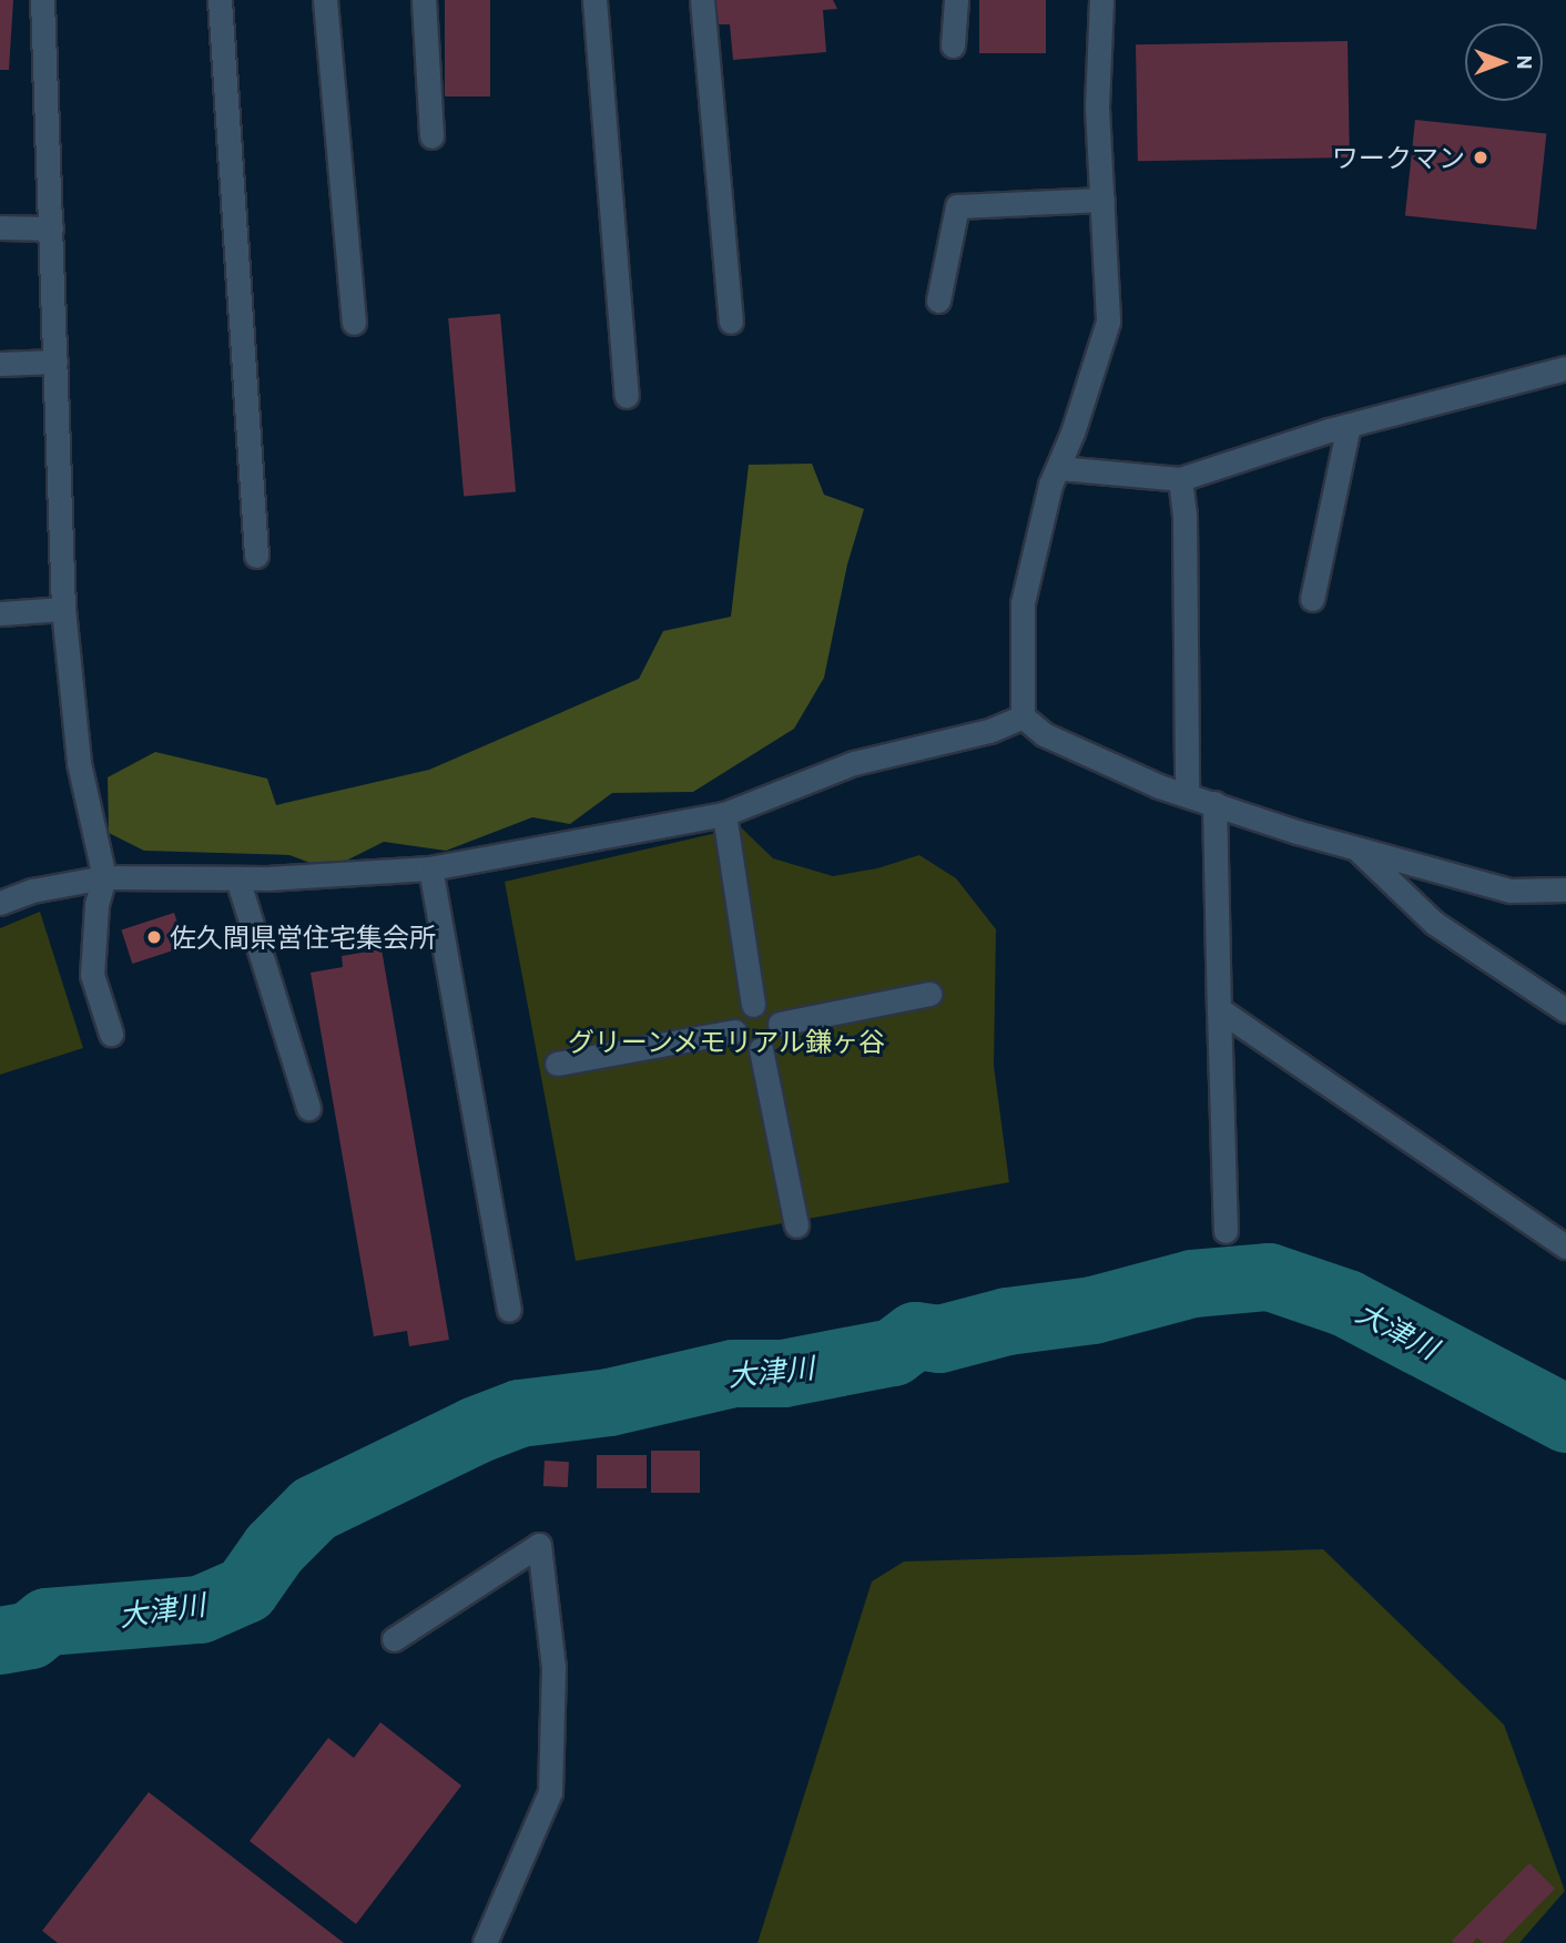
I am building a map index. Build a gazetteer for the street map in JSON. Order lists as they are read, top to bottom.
{
  "water": ["大津川"],
  "parks": ["グリーンメモリアル鎌ヶ谷"],
  "places": ["ワークマン", "佐久間県営住宅集会所"],
  "north": "right"
}
